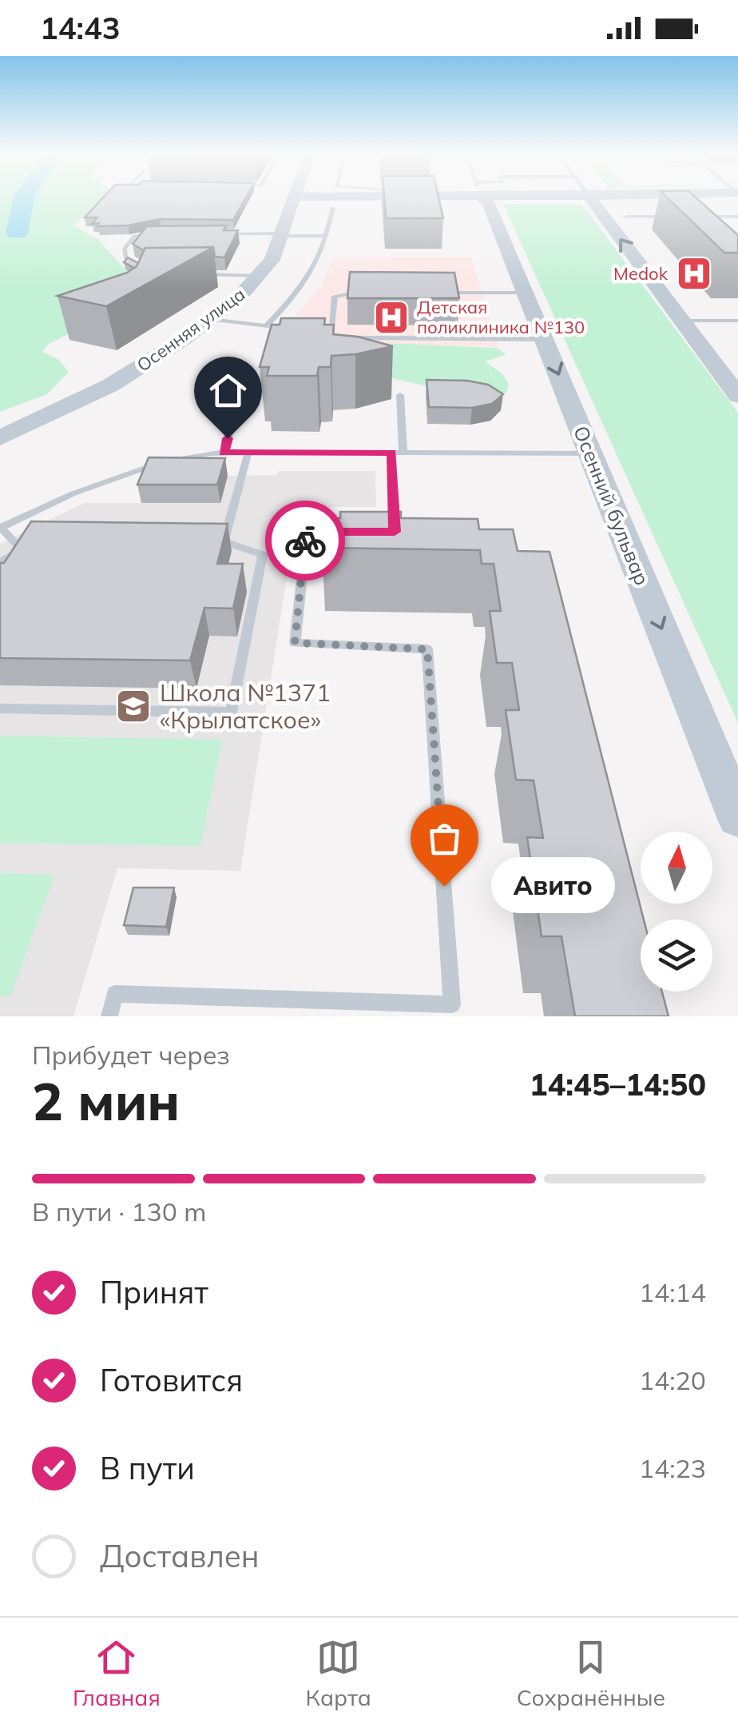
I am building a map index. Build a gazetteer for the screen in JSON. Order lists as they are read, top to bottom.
{
  "streets": {
    "street": ["Осенняя улица", "Осенний бульвар"]
  },
  "one_way": ["Осенний бульвар"],
  "places": {
    "hospital": ["Medok", "Детская поликлиника №130"],
    "school or university": ["Школа №1371 «Крылатское»"],
    "other": ["Авито"]
  },
  "north": "top",
  "page": {
    "status": "14:43",
    "bubble": "Авито",
    "heading": ["2 мин", "Прибудет через", "14:45–14:50"],
    "bar": "В пути · 130 m",
    "list": [
      ["Принят", "14:14"],
      ["Готовится", "14:20"],
      ["В пути", "14:23"],
      "Доставлен"
    ],
    "tabs": ["Главная", "Карта", "Сохранённые"]
  }
}
